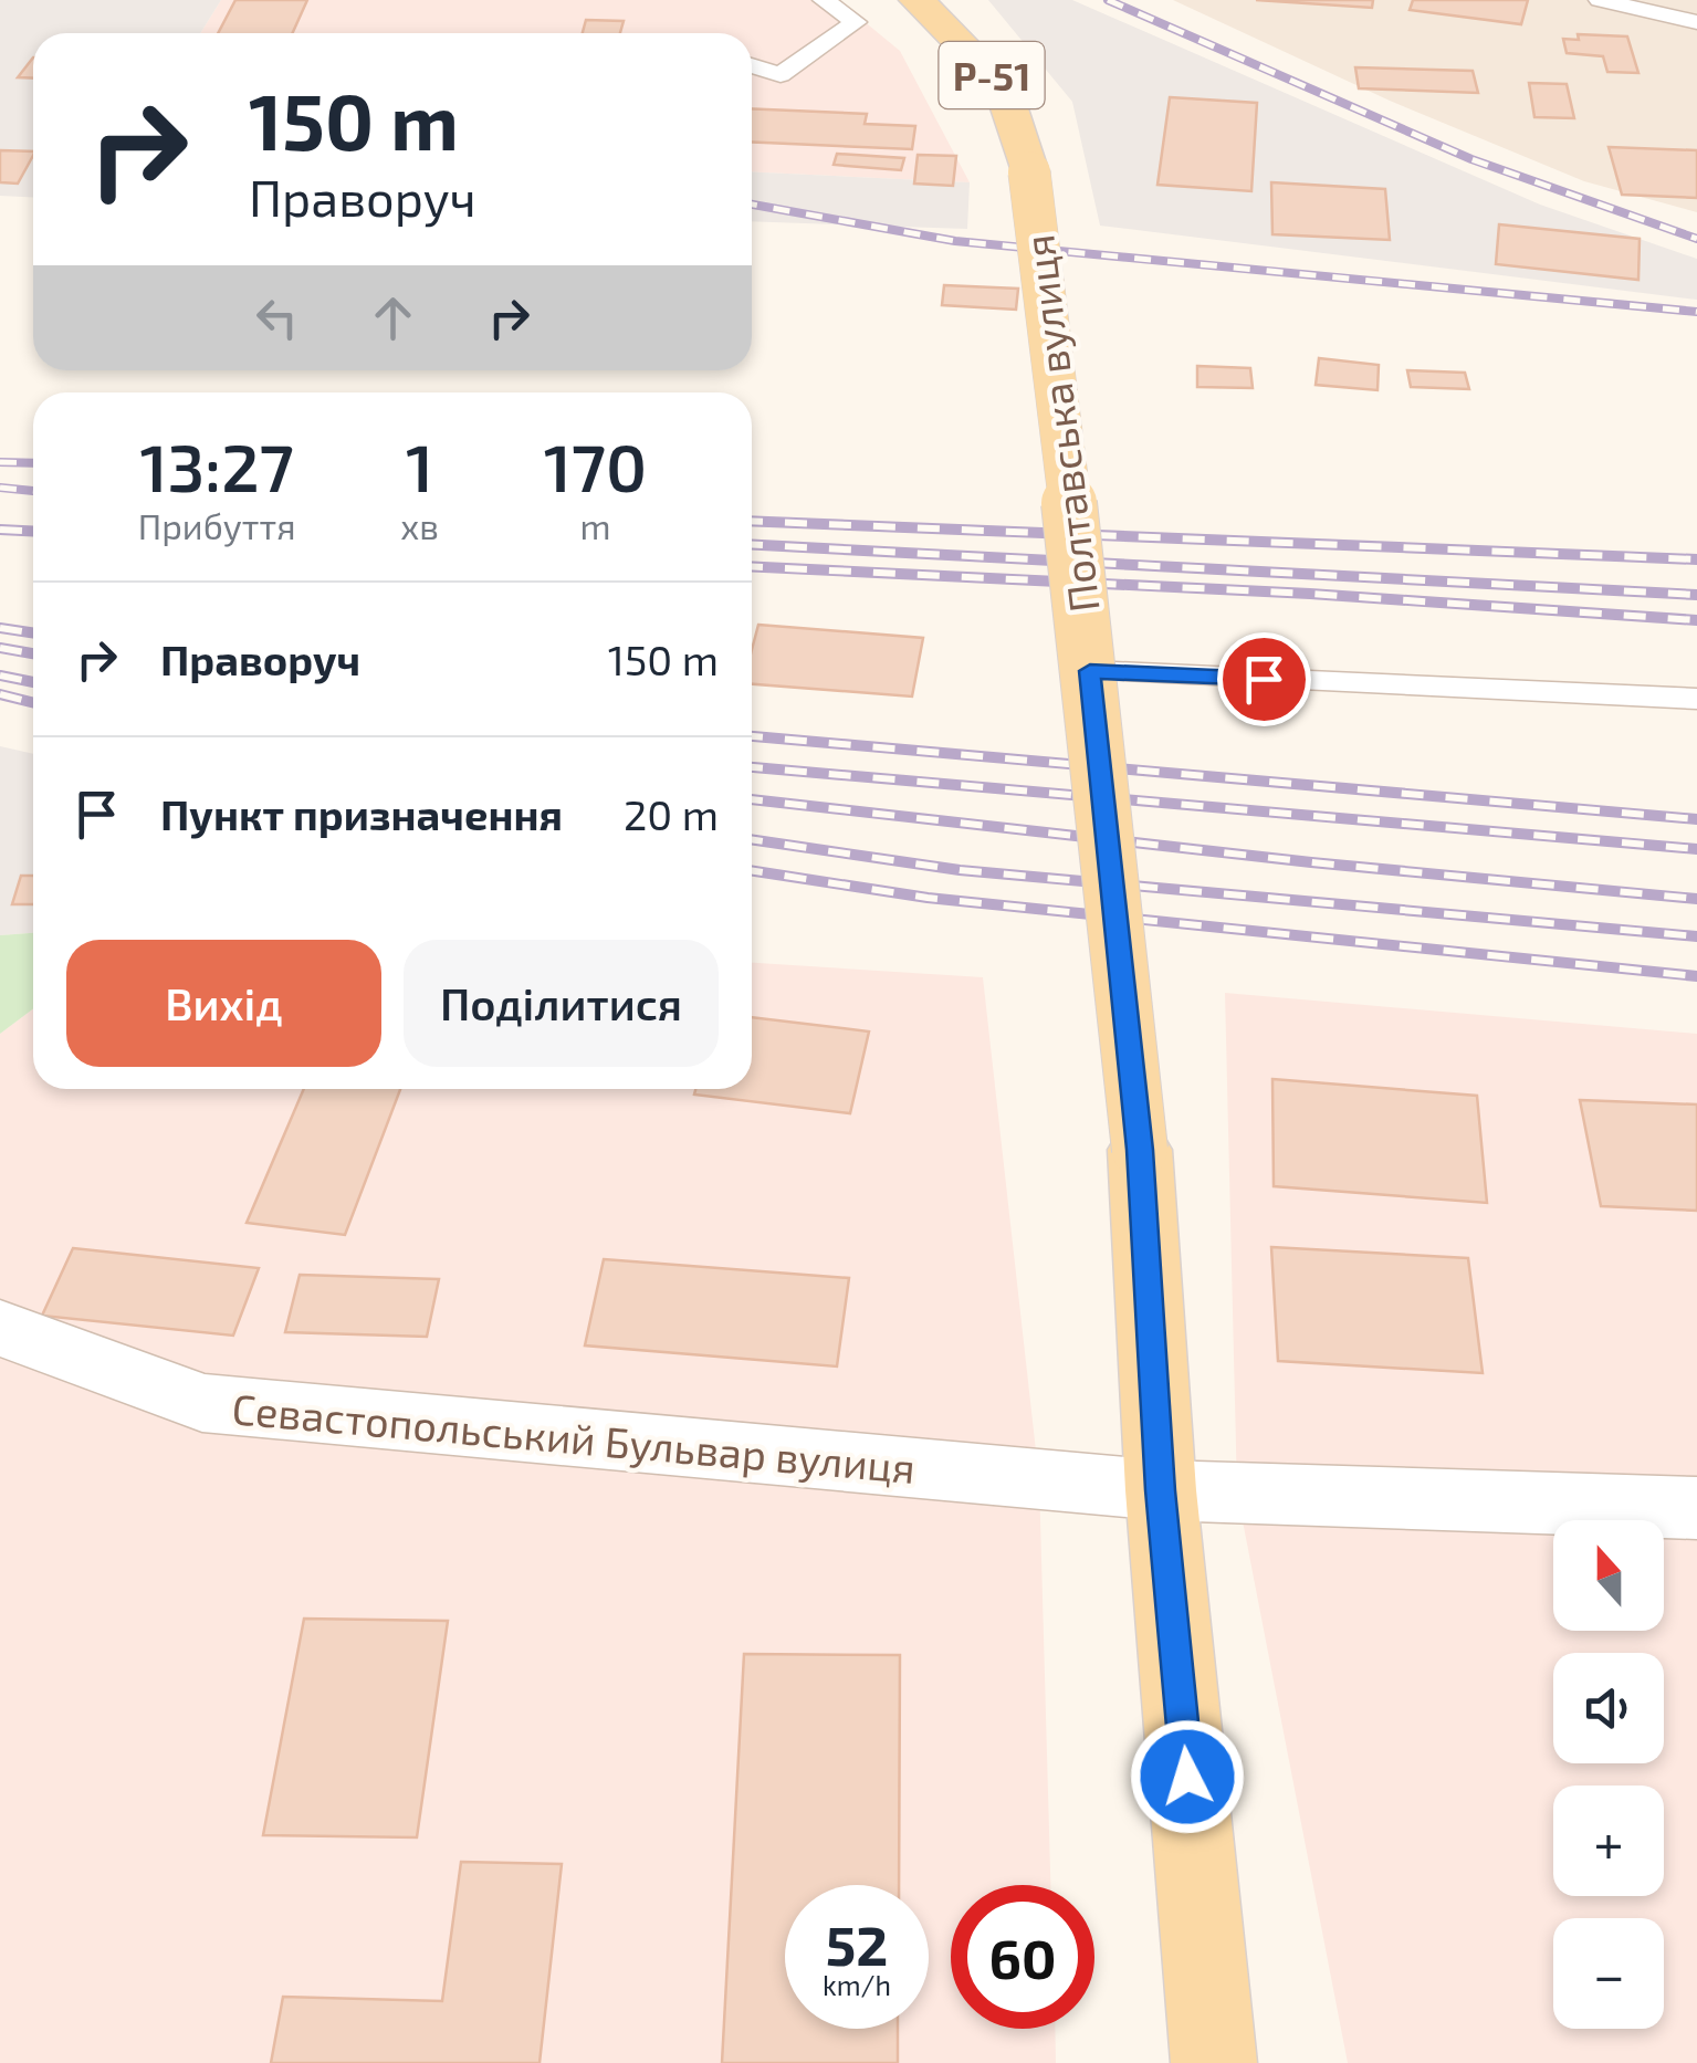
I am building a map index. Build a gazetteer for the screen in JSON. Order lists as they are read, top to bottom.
{
  "streets": {
    "main road": ["Р-51", "Полтавська вулиця"],
    "street": ["Севастопольський Бульвар вулиця"]
  },
  "crossings": [
    ["Полтавська вулиця", "Севастопольський Бульвар вулиця"]
  ],
  "north": "top",
  "page": {
    "turn": ["150 m", "Праворуч"],
    "eta": [
      "13:27",
      "Прибуття",
      "1",
      "хв",
      "170",
      "m"
    ],
    "list": [
      {
        "name": "Праворуч",
        "value": "150 m"
      },
      {
        "name": "Пункт призначення",
        "value": "20 m"
      }
    ],
    "buttons": ["Вихід", "Поділитися"],
    "map_buttons": ["+", "−"],
    "speed": "52 km/h",
    "limit": "60"
  }
}
